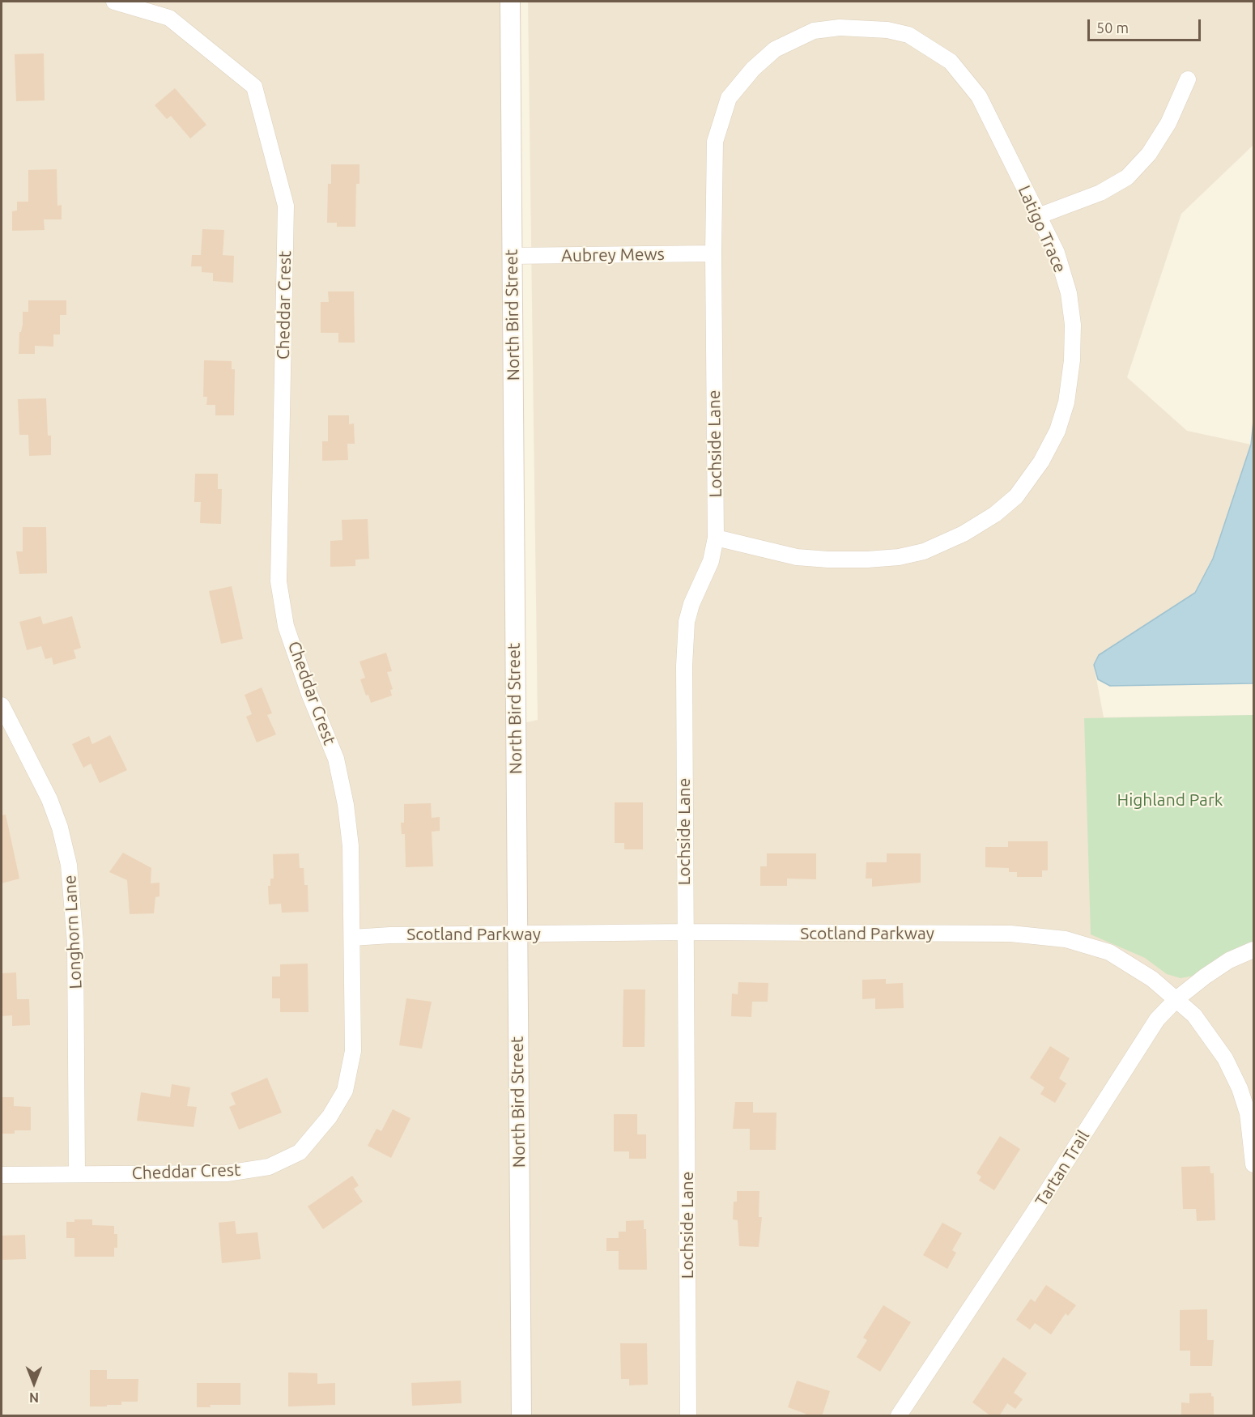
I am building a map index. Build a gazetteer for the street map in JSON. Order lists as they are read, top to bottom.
{
  "streets": {
    "street": [
      "Latigo Trace",
      "Aubrey Mews",
      "Cheddar Crest",
      "North Bird Street",
      "Lochside Lane",
      "Longhorn Lane",
      "Scotland Parkway",
      "Tartan Trail"
    ]
  },
  "crossings": [
    ["Latigo Trace", "Aubrey Mews"],
    ["Latigo Trace", "Lochside Lane"],
    ["Aubrey Mews", "North Bird Street"],
    ["Aubrey Mews", "Lochside Lane"],
    ["Cheddar Crest", "Longhorn Lane"],
    ["Cheddar Crest", "Scotland Parkway"],
    ["North Bird Street", "Scotland Parkway"],
    ["Lochside Lane", "Scotland Parkway"],
    ["Scotland Parkway", "Tartan Trail"]
  ],
  "parks": ["Highland Park"],
  "scale_bar": "50 m",
  "north": "bottom"
}
